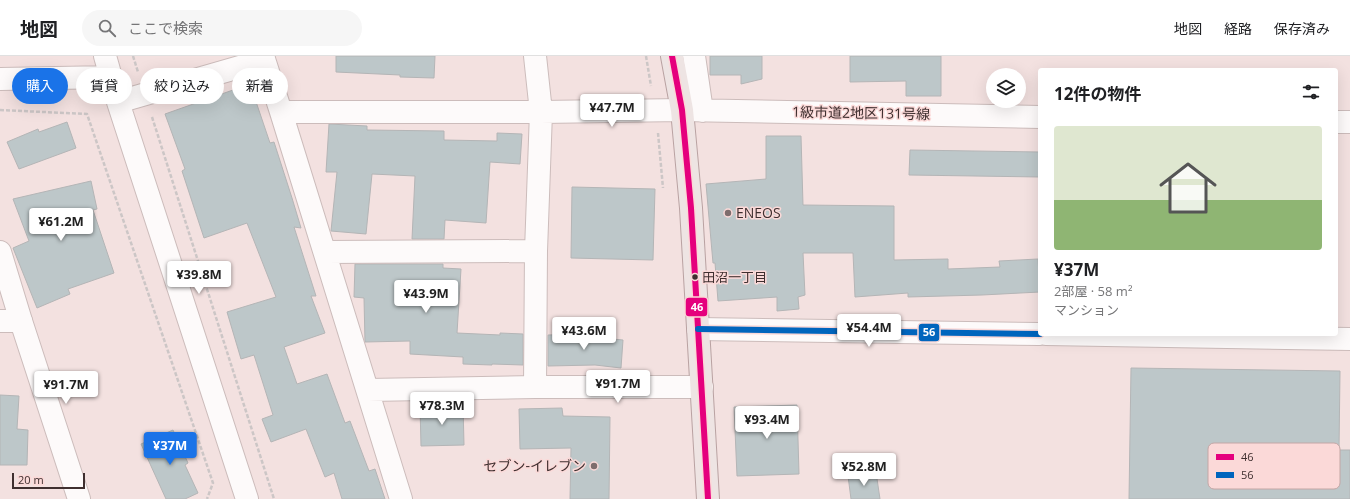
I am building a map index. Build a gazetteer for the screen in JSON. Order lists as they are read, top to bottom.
{
  "streets": {
    "street": ["1級市道2地区131号線"]
  },
  "places": ["ENEOS", "田沼一丁目", "セブン-イレブン"],
  "lines": ["transit line 46", "transit line 56"],
  "legend": ["46", "56"],
  "scale_bar": "20 m",
  "page": {
    "header": "地図",
    "search": "ここで検索",
    "nav": ["地図", "経路", "保存済み"],
    "chip": [
      "購入",
      "賃貸",
      "絞り込み",
      "新着"
    ],
    "heading": "12件の物件",
    "price": [
      "¥47.7M",
      "¥61.2M",
      "¥39.8M",
      "¥43.9M",
      "¥54.4M",
      "¥43.6M",
      "¥91.7M",
      "¥91.7M",
      "¥78.3M",
      "¥93.4M",
      "¥37M",
      "¥52.8M"
    ],
    "list": [
      {
        "name": "¥37M",
        "note": "2部屋 · 58 m² · マンション"
      }
    ],
    "scale": "20 m"
  }
}
